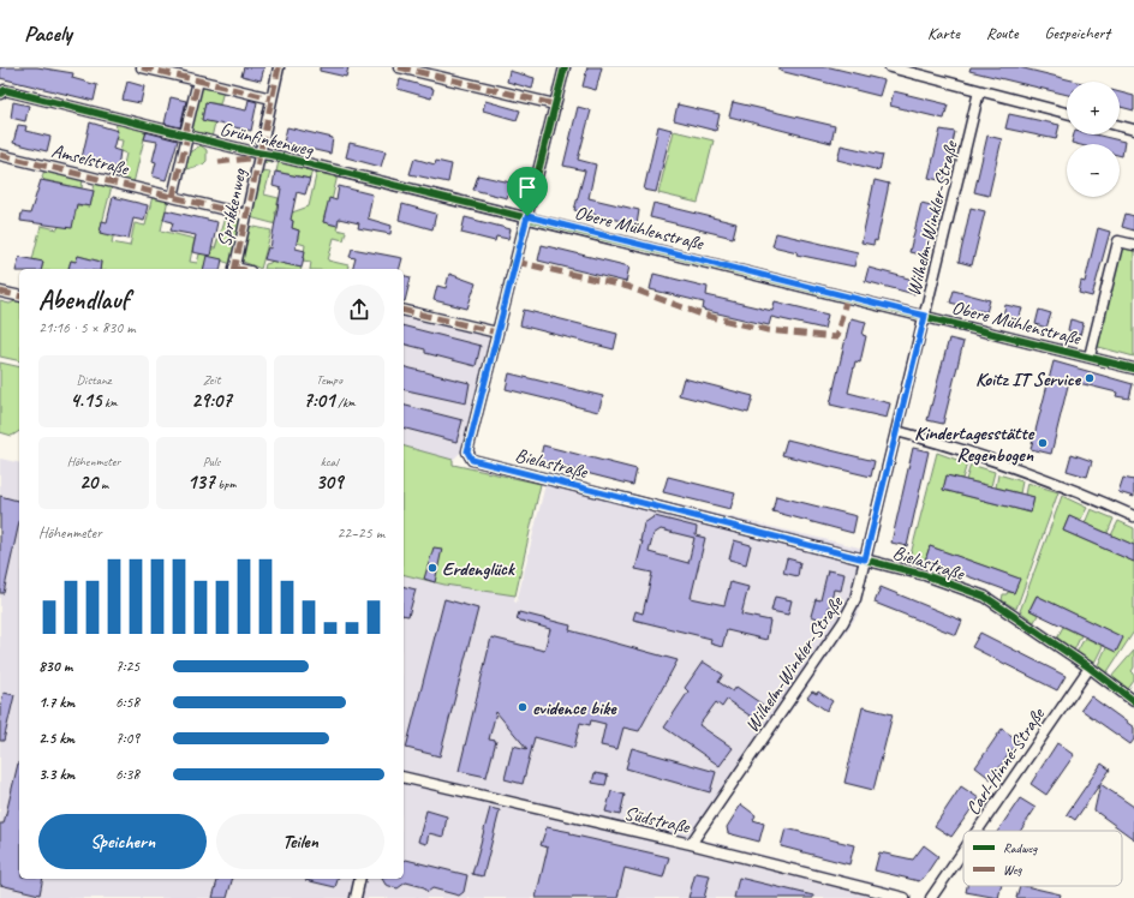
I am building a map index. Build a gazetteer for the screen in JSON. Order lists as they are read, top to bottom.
{
  "streets": {
    "street": [
      "Grünfinkenweg",
      "Amselstraße",
      "Sprikkenweg",
      "Wilhelm-Winkler-Straße",
      "Obere Mühlenstraße",
      "Bielastraße",
      "Carl-Hinné-Straße",
      "Südstraße"
    ]
  },
  "crossings": [
    ["Grünfinkenweg", "Sprikkenweg"],
    ["Grünfinkenweg", "Obere Mühlenstraße"],
    ["Amselstraße", "Sprikkenweg"],
    ["Wilhelm-Winkler-Straße", "Obere Mühlenstraße"],
    ["Wilhelm-Winkler-Straße", "Bielastraße"],
    ["Wilhelm-Winkler-Straße", "Südstraße"],
    ["Bielastraße", "Carl-Hinné-Straße"]
  ],
  "places": [
    "Koitz IT Service",
    "Kindertagesstätte Regenbogen",
    "Erdenglück",
    "evidence bike"
  ],
  "legend": ["Radweg", "Weg"],
  "page": {
    "header": "Pacely",
    "nav": ["Karte", "Route", "Gespeichert"],
    "map_buttons": ["+", "−"],
    "heading": ["Abendlauf", "21:16 · 5 × 830 m"],
    "stats": [
      ["Distanz", "4.15 km"],
      ["Zeit", "29:07"],
      ["Tempo", "7:01 /km"],
      ["Höhenmeter", "20 m"],
      ["Puls", "137 bpm"],
      ["kcal", "309"]
    ],
    "chart": ["Höhenmeter", "22–25 m"],
    "list": [
      {
        "name": "830 m",
        "note": "7:25"
      },
      {
        "name": "1.7 km",
        "note": "6:58"
      },
      {
        "name": "2.5 km",
        "note": "7:09"
      },
      {
        "name": "3.3 km",
        "note": "6:38"
      }
    ],
    "buttons": ["Speichern", "Teilen"]
  }
}
